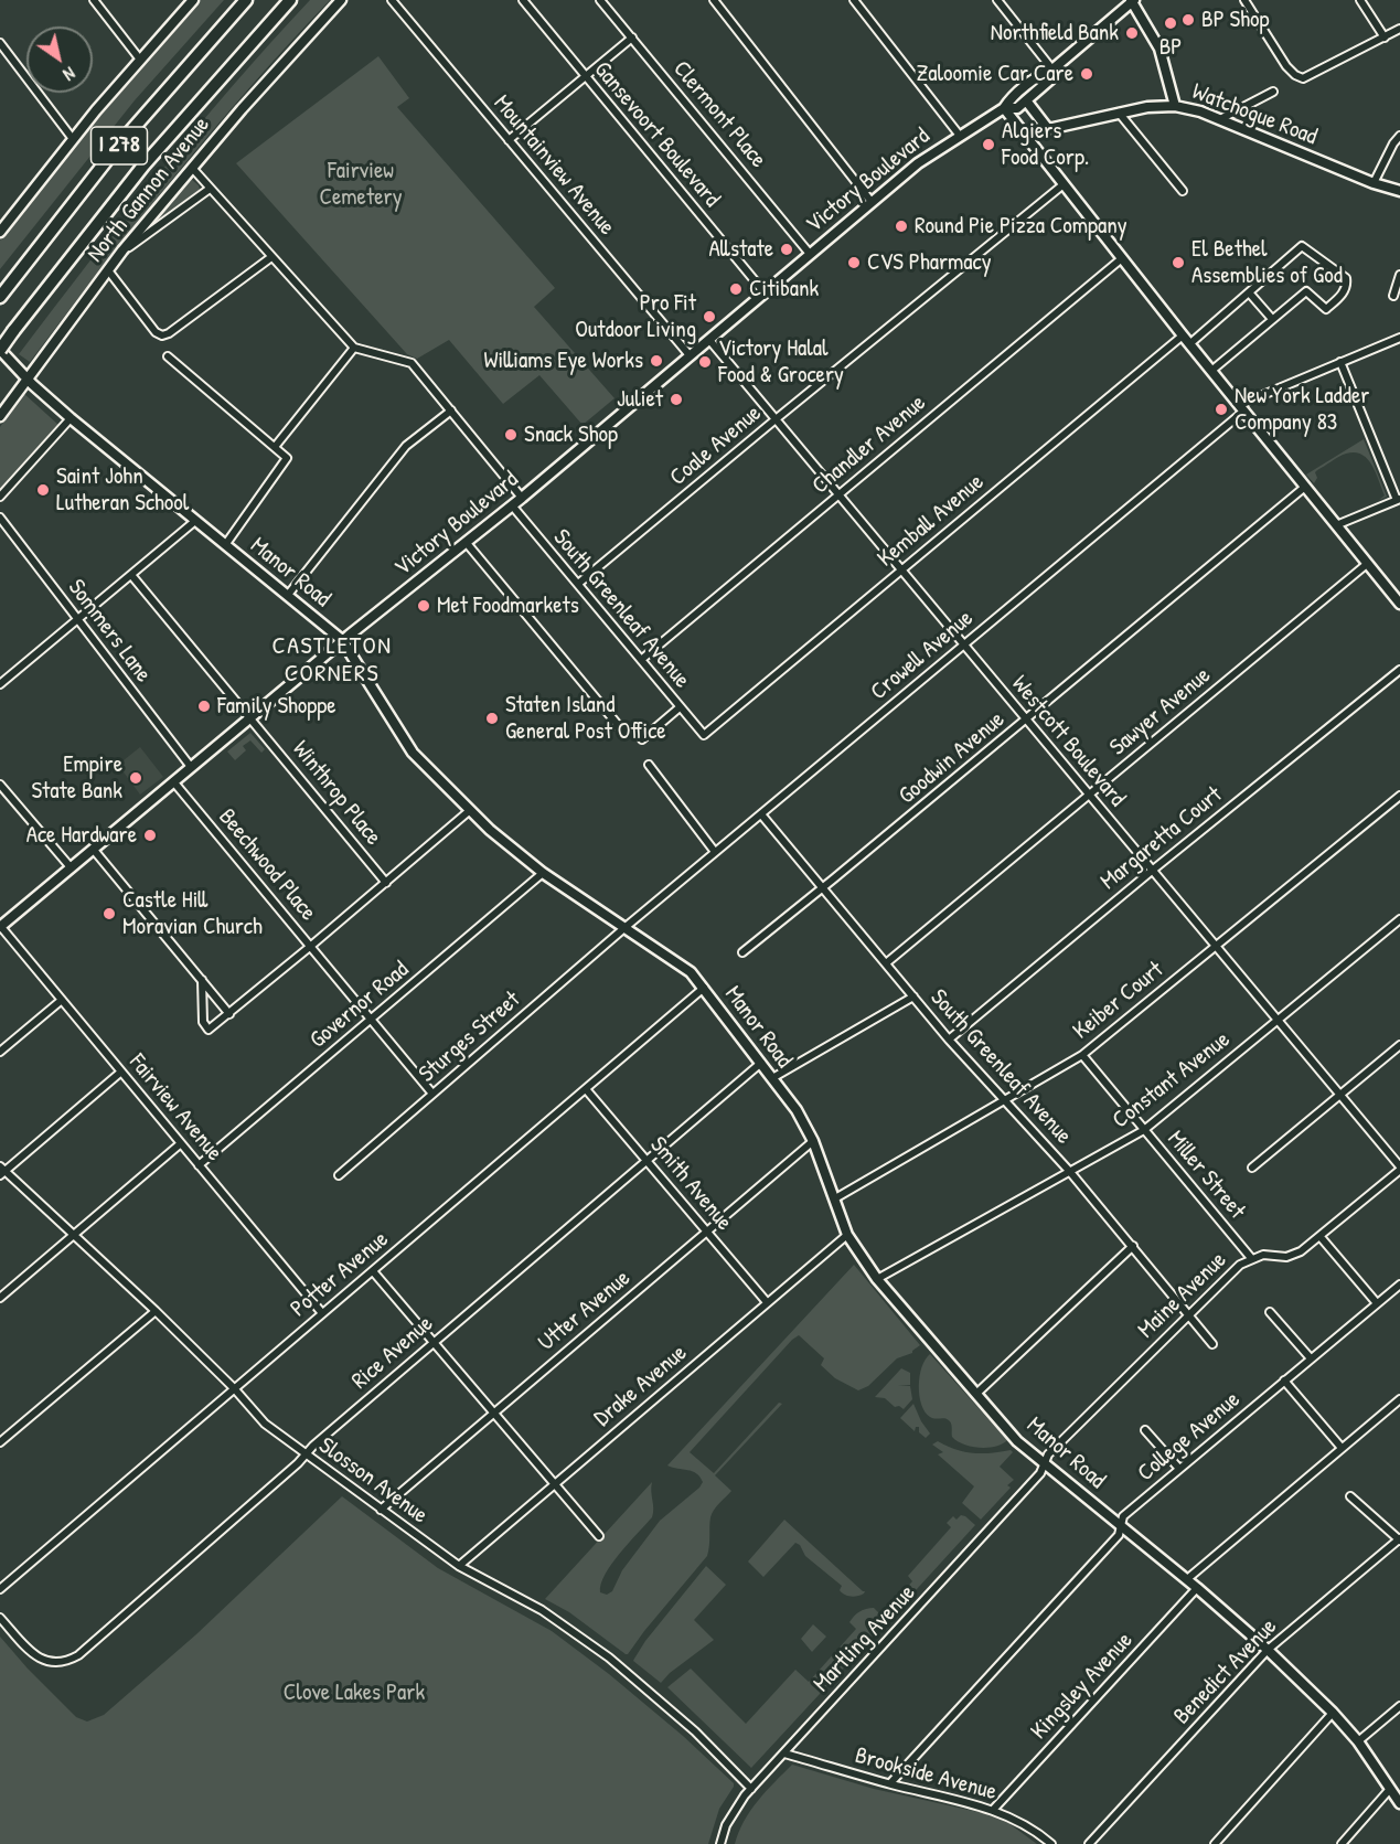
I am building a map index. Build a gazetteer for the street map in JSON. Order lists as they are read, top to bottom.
{
  "streets": {
    "highway": ["I 278"],
    "street": [
      "Clermont Place",
      "Watchogue Road",
      "Gansevoort Boulevard",
      "Mountainview Avenue",
      "Victory Boulevard",
      "North Gannon Avenue",
      "Chandler Avenue",
      "Coale Avenue",
      "Kemball Avenue",
      "Manor Road",
      "South Greenleaf Avenue",
      "Sommers Lane",
      "Crowell Avenue",
      "Sawyer Avenue",
      "Westcott Boulevard",
      "Goodwin Avenue",
      "Winthrop Place",
      "Margaretta Court",
      "Beechwood Place",
      "Keiber Court",
      "Governor Road",
      "Sturges Street",
      "Constant Avenue",
      "Fairview Avenue",
      "Miller Street",
      "Smith Avenue",
      "Potter Avenue",
      "Maine Avenue",
      "Utter Avenue",
      "Rice Avenue",
      "Drake Avenue",
      "College Avenue",
      "Slosson Avenue",
      "Martling Avenue",
      "Benedict Avenue",
      "Kingsley Avenue",
      "Brookside Avenue"
    ]
  },
  "crossings": [
    ["Clermont Place", "Victory Boulevard"],
    ["Watchogue Road", "Victory Boulevard"],
    ["Gansevoort Boulevard", "Victory Boulevard"],
    ["I 278", "Manor Road"],
    ["Mountainview Avenue", "Victory Boulevard"],
    ["Victory Boulevard", "Manor Road"],
    ["Victory Boulevard", "South Greenleaf Avenue"],
    ["Victory Boulevard", "Sommers Lane"],
    ["Victory Boulevard", "Westcott Boulevard"],
    ["Victory Boulevard", "Winthrop Place"],
    ["Victory Boulevard", "Beechwood Place"],
    ["Victory Boulevard", "Fairview Avenue"],
    ["North Gannon Avenue", "Manor Road"],
    ["Chandler Avenue", "South Greenleaf Avenue"],
    ["Chandler Avenue", "Westcott Boulevard"],
    ["Coale Avenue", "South Greenleaf Avenue"],
    ["Coale Avenue", "Westcott Boulevard"],
    ["Kemball Avenue", "South Greenleaf Avenue"],
    ["Kemball Avenue", "Westcott Boulevard"],
    ["Manor Road", "Crowell Avenue"],
    ["Manor Road", "Keiber Court"],
    ["Manor Road", "Governor Road"],
    ["Manor Road", "Sturges Street"],
    ["Manor Road", "Constant Avenue"],
    ["Manor Road", "Potter Avenue"],
    ["Manor Road", "Maine Avenue"],
    ["Manor Road", "Utter Avenue"],
    ["Manor Road", "Rice Avenue"],
    ["Manor Road", "Drake Avenue"],
    ["Manor Road", "College Avenue"],
    ["Manor Road", "Martling Avenue"],
    ["Manor Road", "Benedict Avenue"],
    ["Manor Road", "Kingsley Avenue"],
    ["South Greenleaf Avenue", "Crowell Avenue"],
    ["South Greenleaf Avenue", "Sawyer Avenue"],
    ["South Greenleaf Avenue", "Goodwin Avenue"],
    ["South Greenleaf Avenue", "Margaretta Court"],
    ["South Greenleaf Avenue", "Keiber Court"],
    ["South Greenleaf Avenue", "Constant Avenue"],
    ["South Greenleaf Avenue", "Maine Avenue"],
    ["Crowell Avenue", "Westcott Boulevard"],
    ["Crowell Avenue", "Sturges Street"],
    ["Sawyer Avenue", "Westcott Boulevard"],
    ["Westcott Boulevard", "Goodwin Avenue"],
    ["Westcott Boulevard", "Margaretta Court"],
    ["Westcott Boulevard", "Keiber Court"],
    ["Westcott Boulevard", "Constant Avenue"],
    ["Westcott Boulevard", "Maine Avenue"],
    ["Beechwood Place", "Governor Road"],
    ["Beechwood Place", "Sturges Street"],
    ["Keiber Court", "Miller Street"],
    ["Governor Road", "Fairview Avenue"],
    ["Constant Avenue", "Miller Street"],
    ["Fairview Avenue", "Potter Avenue"],
    ["Miller Street", "Maine Avenue"],
    ["Smith Avenue", "Potter Avenue"],
    ["Smith Avenue", "Utter Avenue"],
    ["Smith Avenue", "Rice Avenue"],
    ["Smith Avenue", "Drake Avenue"],
    ["Potter Avenue", "Slosson Avenue"],
    ["Maine Avenue", "Martling Avenue"],
    ["Utter Avenue", "Slosson Avenue"],
    ["Rice Avenue", "Slosson Avenue"],
    ["Drake Avenue", "Slosson Avenue"],
    ["College Avenue", "Brookside Avenue"],
    ["Slosson Avenue", "Martling Avenue"],
    ["Martling Avenue", "Brookside Avenue"],
    ["Kingsley Avenue", "Brookside Avenue"]
  ],
  "districts": ["CASTLETON CORNERS"],
  "parks": ["Fairview Cemetery", "Clove Lakes Park"],
  "places": [
    "BP Shop",
    "BP",
    "Northfield Bank",
    "Zaloomie Car Care",
    "Algiers Food Corp.",
    "Round Pie Pizza Company",
    "Allstate",
    "CVS Pharmacy",
    "El Bethel Assemblies of God",
    "Citibank",
    "Pro Fit Outdoor Living",
    "Williams Eye Works",
    "Victory Halal Food & Grocery",
    "Juliet",
    "New York Ladder Company 83",
    "Snack Shop",
    "Saint John Lutheran School",
    "Met Foodmarkets",
    "Family Shoppe",
    "Staten Island General Post Office",
    "Empire State Bank",
    "Ace Hardware",
    "Castle Hill Moravian Church"
  ],
  "north": "bottom right"
}
